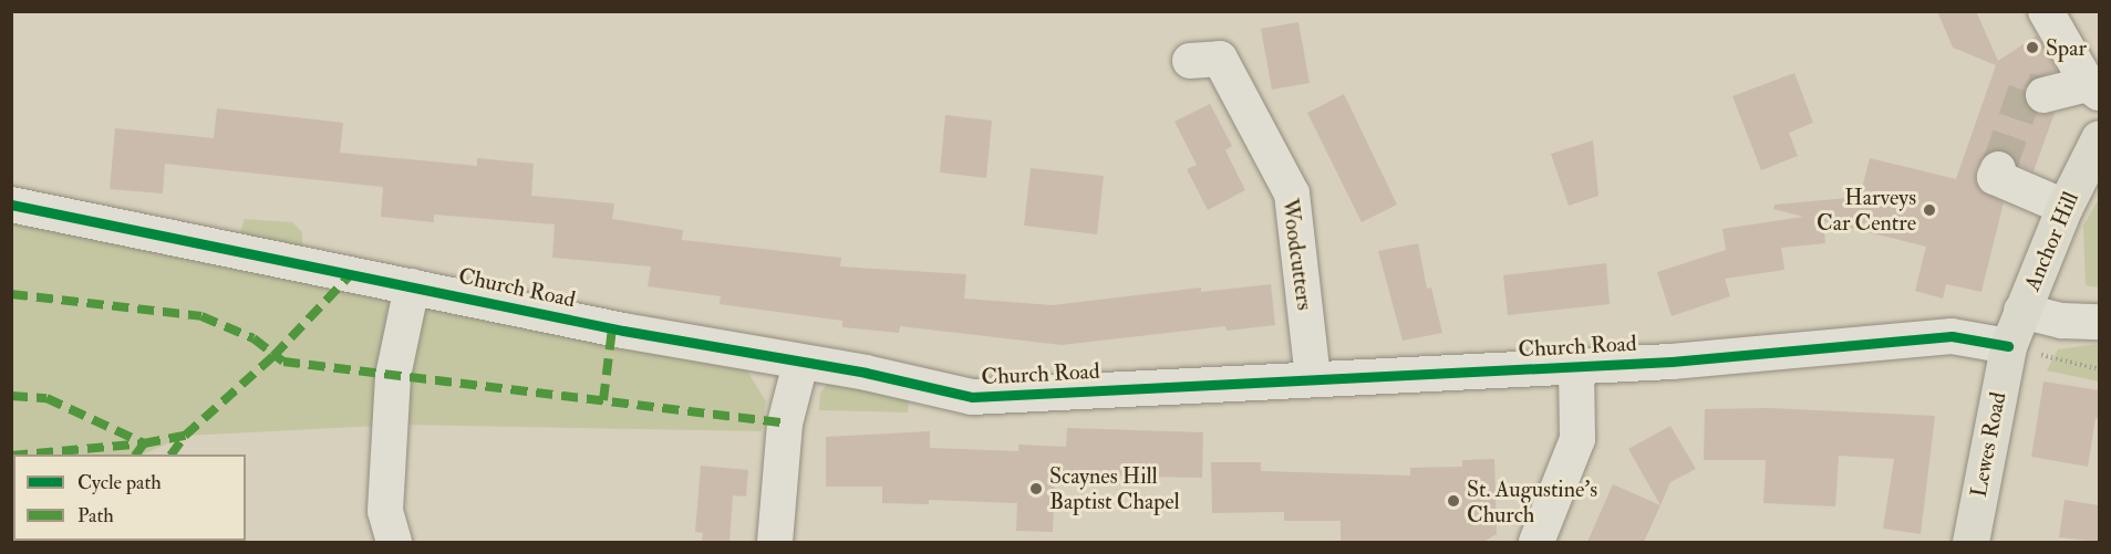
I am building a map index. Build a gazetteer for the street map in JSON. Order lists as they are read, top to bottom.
{
  "streets": {
    "highway": ["Anchor Hill", "Lewes Road"],
    "street": ["Woodcutters", "Church Road"]
  },
  "crossings": [
    ["Anchor Hill", "Church Road"],
    ["Anchor Hill", "Lewes Road"],
    ["Woodcutters", "Church Road"],
    ["Church Road", "Lewes Road"]
  ],
  "places": [
    "Spar",
    "Harveys Car Centre",
    "Scaynes Hill Baptist Chapel",
    "St. Augustine's Church"
  ],
  "legend": ["Cycle path", "Path"]
}
